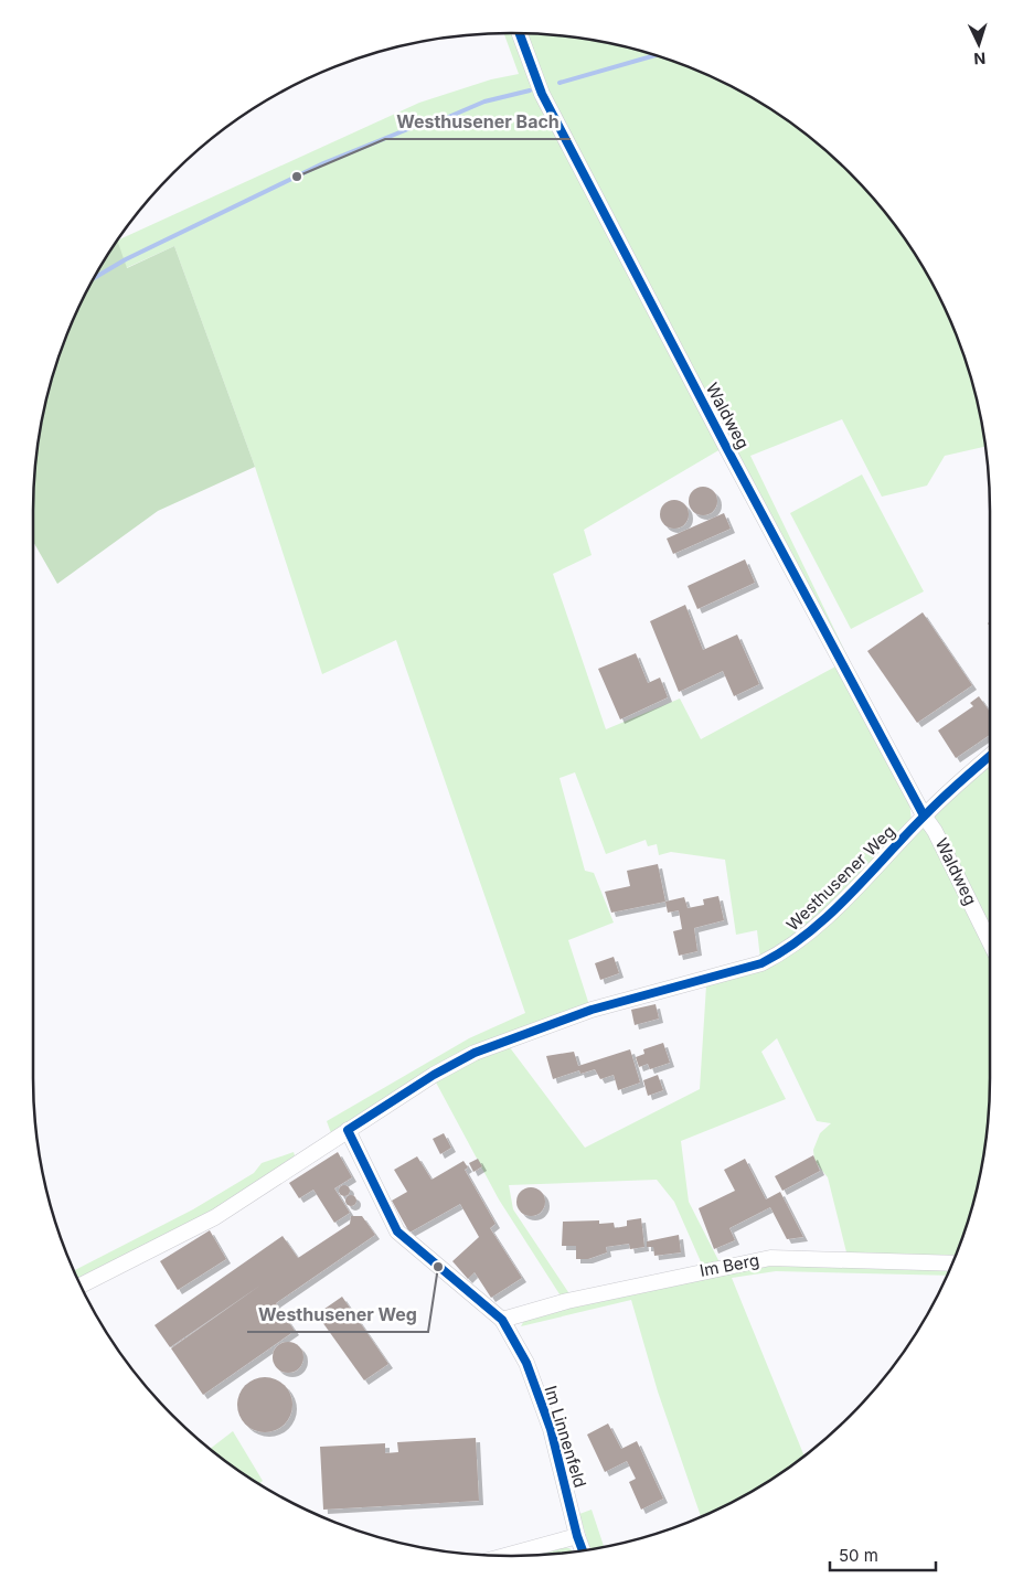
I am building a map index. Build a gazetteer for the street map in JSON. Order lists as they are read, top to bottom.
{
  "streets": {
    "street": [
      "Waldweg",
      "Westhusener Weg",
      "Im Berg",
      "Im Linnenfeld"
    ]
  },
  "crossings": [
    ["Waldweg", "Westhusener Weg"],
    ["Westhusener Weg", "Im Linnenfeld"],
    ["Im Berg", "Im Linnenfeld"]
  ],
  "places": ["Westhusener Bach", "Westhusener Weg"],
  "scale_bar": "50 m",
  "north": "bottom"
}
